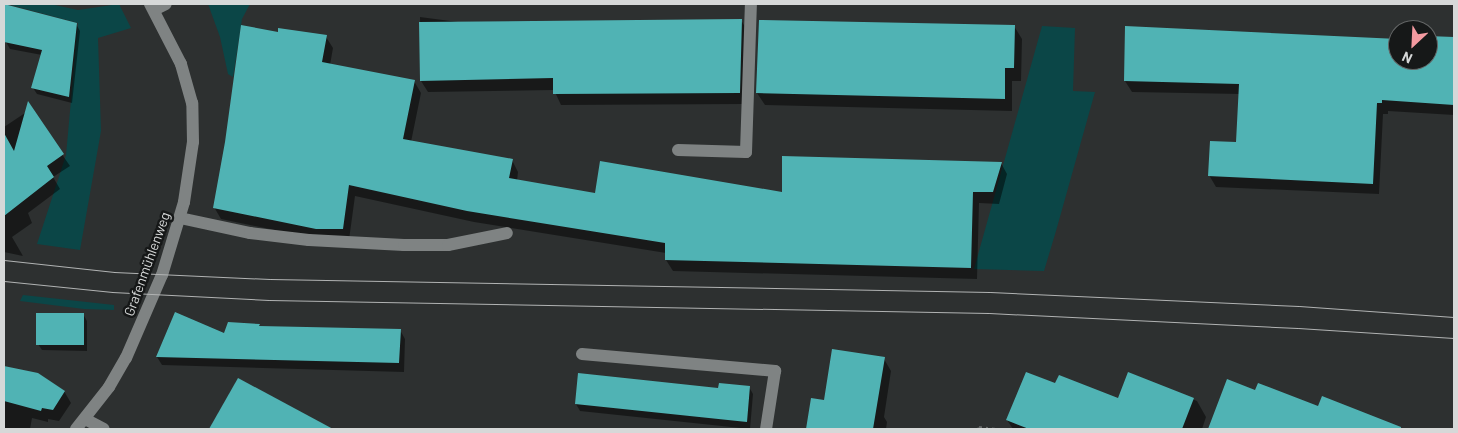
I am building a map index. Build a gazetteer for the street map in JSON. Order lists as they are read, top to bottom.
{
  "streets": {
    "street": ["Grafenmühlenweg"]
  },
  "north": "bottom left"
}
